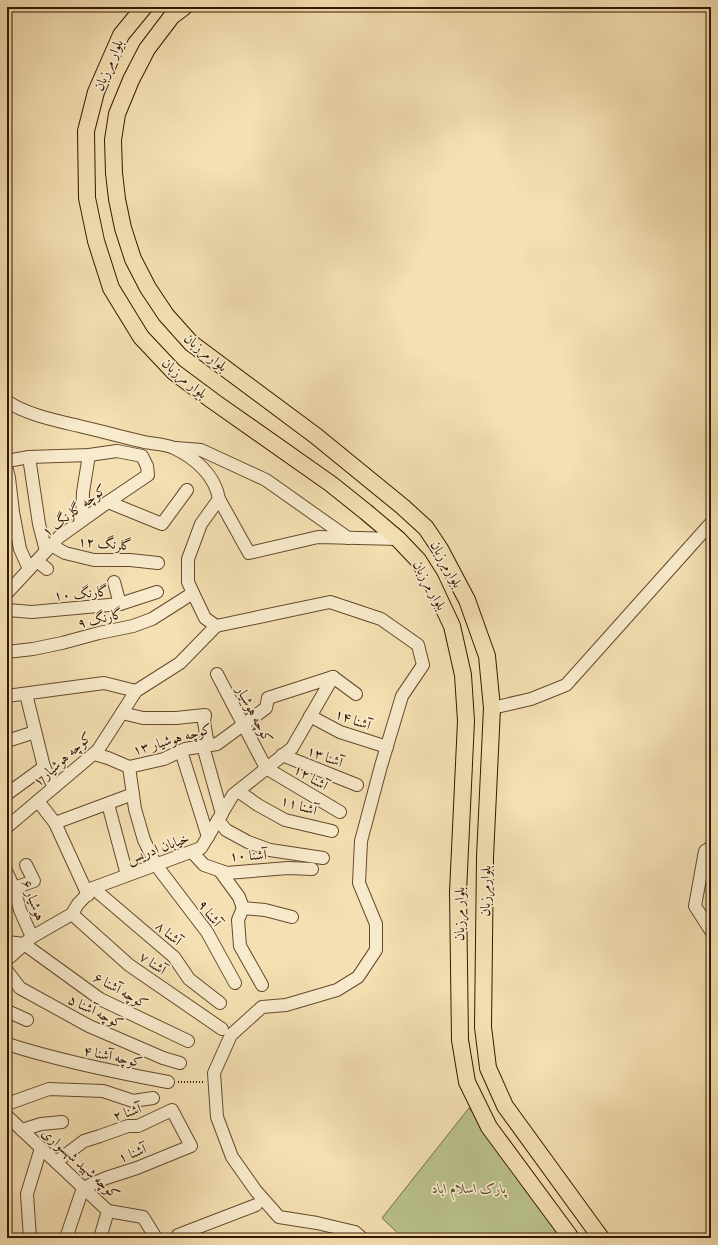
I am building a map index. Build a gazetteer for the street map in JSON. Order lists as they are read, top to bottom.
{
  "streets": {
    "main road": ["بلوار مرزبان", "بلوارمرزبان"],
    "street": [
      "کوچه گلرنگ ۱",
      "گلرنگ ۱۲",
      "گارنگ ۱۰",
      "گارنگ ۹",
      "کوچه هوشیار",
      "آشنا ۱۴",
      "کوچه هوشیار ۱۳",
      "آشنا ۱۳",
      "کوچه هوشیار ۱",
      "آشنا ۱۲",
      "آشنا ۱۱",
      "خیابان ادریس",
      "آشنا ۱۰",
      "هوشیار ۶",
      "آشنا ۹",
      "آشنا ۸",
      "آشنا ۷",
      "کوچه آشنا ۶",
      "کوچه آشنا ۵",
      "کوچه آشنا ۴",
      "آشنا ۲",
      "آشنا ۱",
      "کوچه شهید شهسواری"
    ]
  },
  "crossings": [
    ["کوچه گلرنگ ۱", "گلرنگ ۱۲"],
    ["کوچه هوشیار", "کوچه هوشیار ۱۳"],
    ["کوچه هوشیار", "آشنا ۱۲"],
    ["کوچه هوشیار", "خیابان ادریس"],
    ["آشنا ۱۴", "خیابان ادریس"],
    ["کوچه هوشیار ۱۳", "کوچه هوشیار ۱"],
    ["کوچه هوشیار ۱۳", "خیابان ادریس"],
    ["کوچه هوشیار ۱۳", "آشنا ۹"],
    ["آشنا ۱۳", "خیابان ادریس"],
    ["آشنا ۱۲", "خیابان ادریس"],
    ["آشنا ۱۱", "خیابان ادریس"],
    ["خیابان ادریس", "آشنا ۱۰"],
    ["خیابان ادریس", "هوشیار ۶"],
    ["خیابان ادریس", "آشنا ۹"],
    ["خیابان ادریس", "آشنا ۸"],
    ["خیابان ادریس", "آشنا ۷"],
    ["خیابان ادریس", "کوچه آشنا ۶"],
    ["هوشیار ۶", "کوچه آشنا ۶"],
    ["آشنا ۲", "آشنا ۱"],
    ["آشنا ۲", "کوچه شهید شهسواری"],
    ["آشنا ۱", "کوچه شهید شهسواری"]
  ],
  "parks": ["پارک اسلام اباد"]
}
